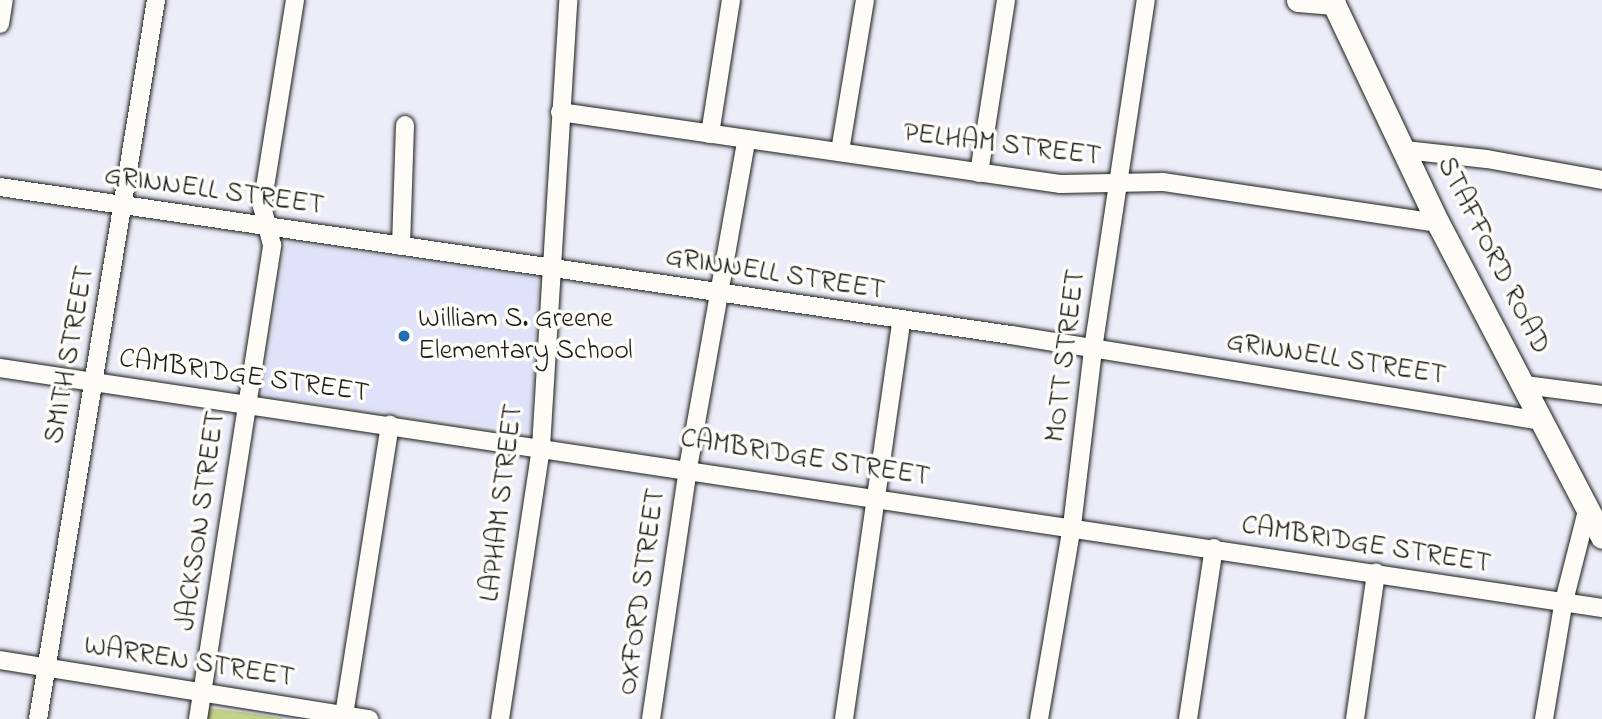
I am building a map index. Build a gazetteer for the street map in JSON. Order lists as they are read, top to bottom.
{
  "streets": {
    "main road": ["STAFFORD ROAD"],
    "street": [
      "PELHAM STREET",
      "GRINNELL STREET",
      "SMITH STREET",
      "MOTT STREET",
      "CAMBRIDGE STREET",
      "LAPHAM STREET",
      "JACKSON STREET",
      "OXFORD STREET",
      "WARREN STREET"
    ]
  },
  "crossings": [
    ["PELHAM STREET", "STAFFORD ROAD"],
    ["PELHAM STREET", "MOTT STREET"],
    ["PELHAM STREET", "LAPHAM STREET"],
    ["PELHAM STREET", "OXFORD STREET"],
    ["GRINNELL STREET", "STAFFORD ROAD"],
    ["GRINNELL STREET", "SMITH STREET"],
    ["GRINNELL STREET", "MOTT STREET"],
    ["GRINNELL STREET", "LAPHAM STREET"],
    ["GRINNELL STREET", "JACKSON STREET"],
    ["GRINNELL STREET", "OXFORD STREET"],
    ["SMITH STREET", "CAMBRIDGE STREET"],
    ["SMITH STREET", "WARREN STREET"],
    ["MOTT STREET", "CAMBRIDGE STREET"],
    ["CAMBRIDGE STREET", "LAPHAM STREET"],
    ["CAMBRIDGE STREET", "JACKSON STREET"],
    ["CAMBRIDGE STREET", "OXFORD STREET"],
    ["JACKSON STREET", "WARREN STREET"]
  ],
  "places": ["William S. Greene Elementary School"]
}
